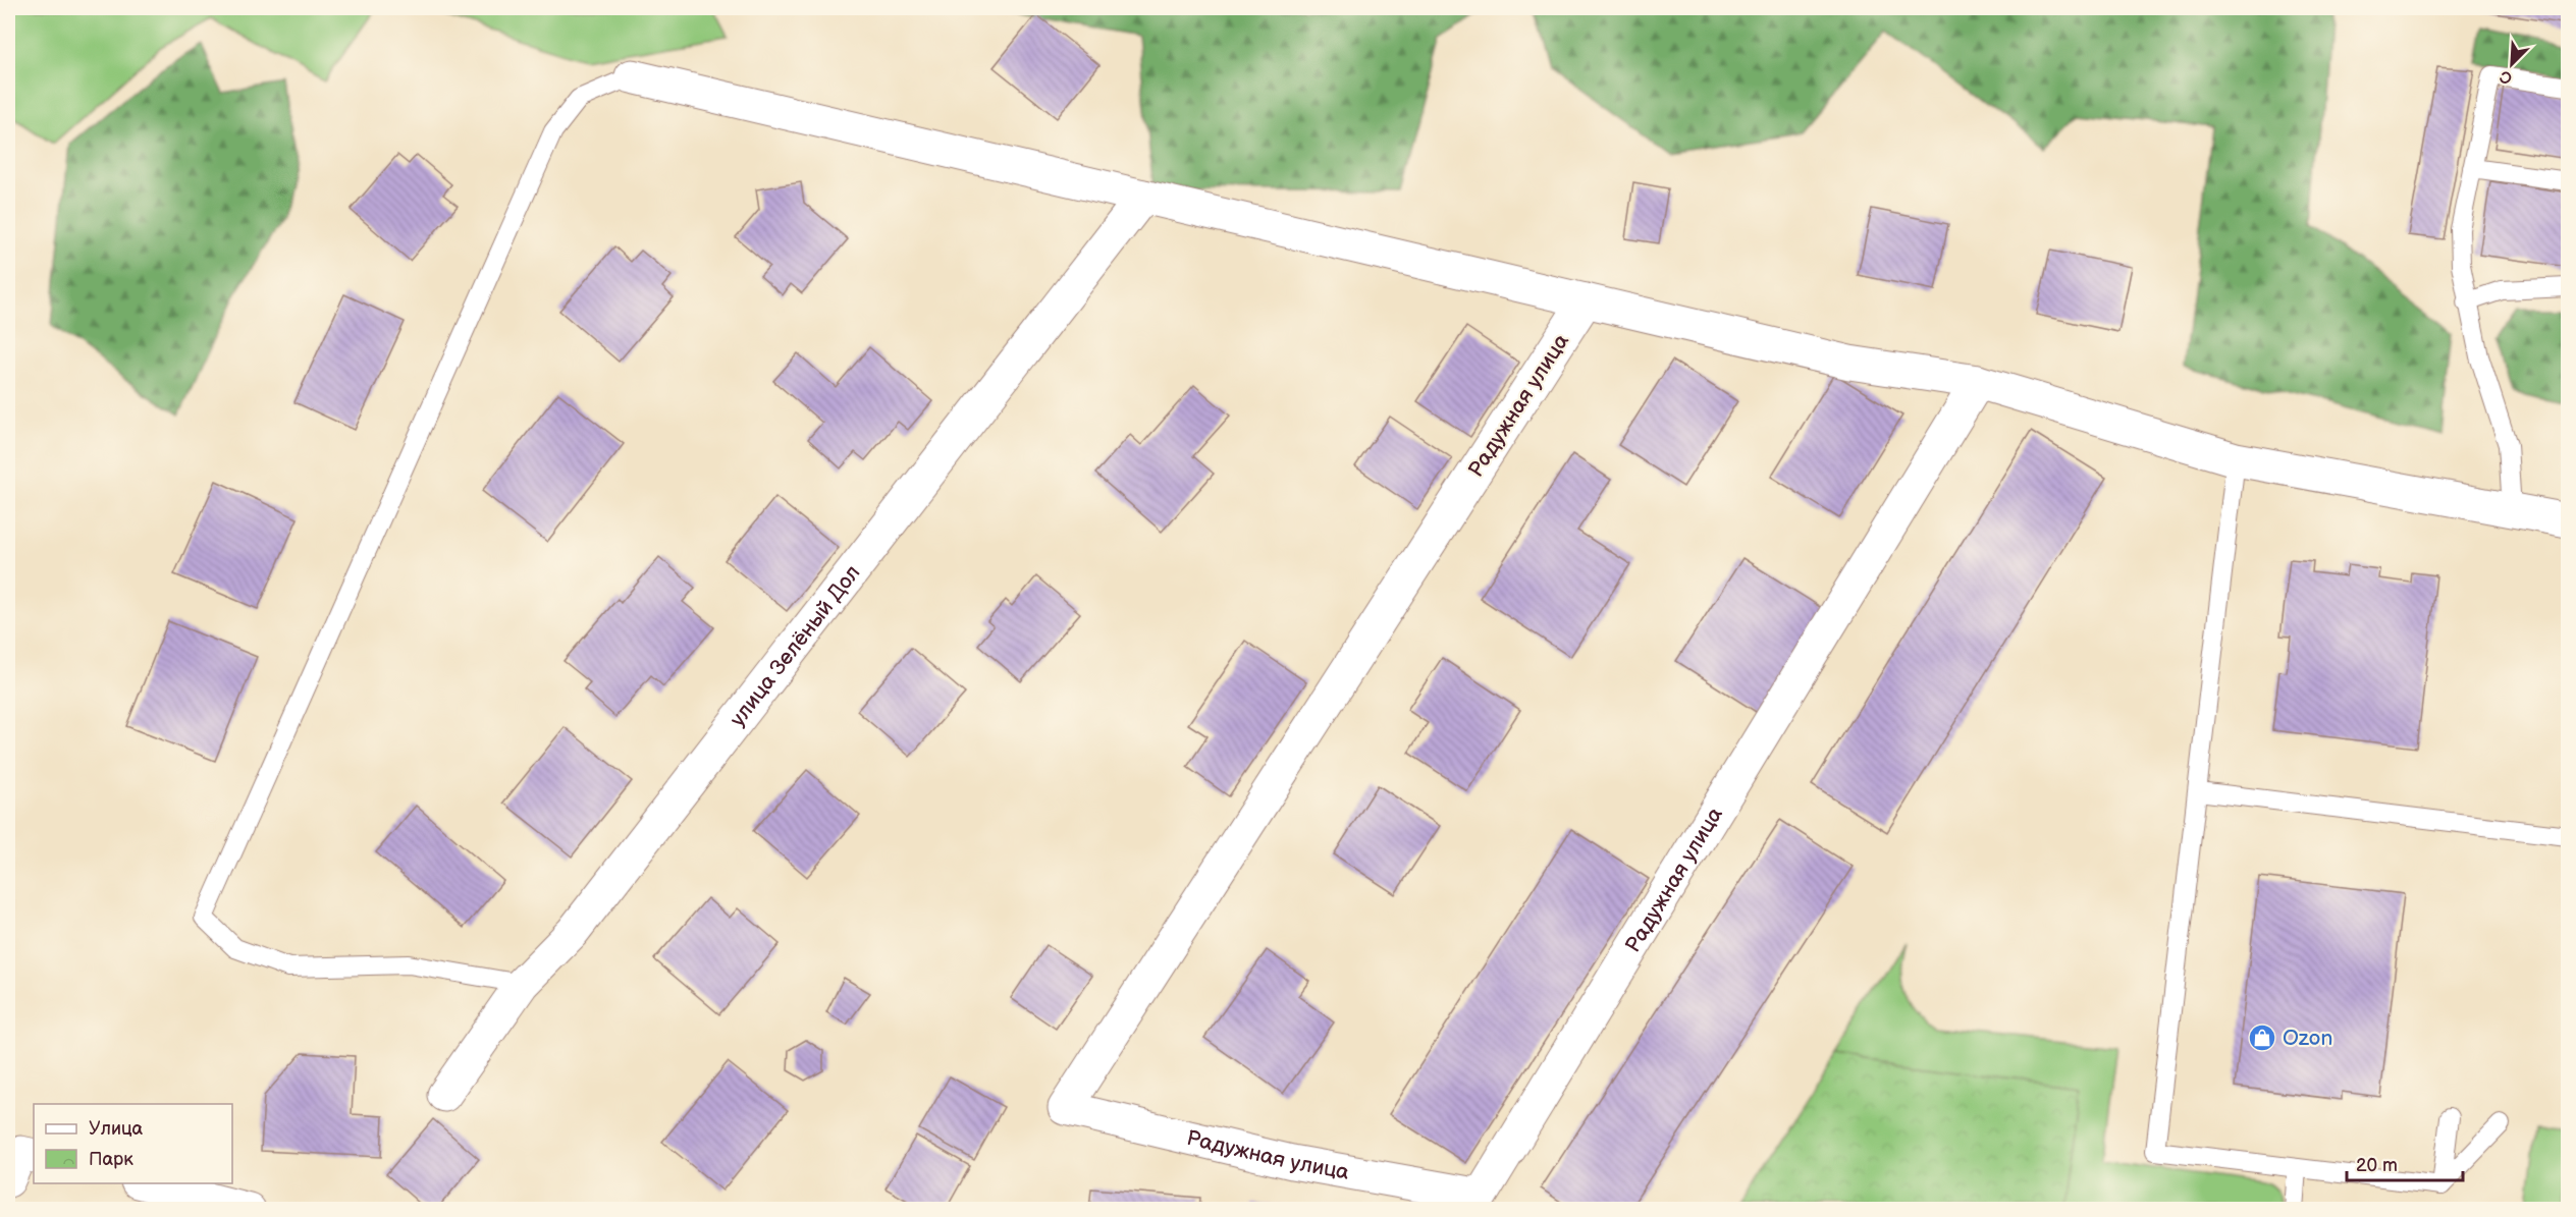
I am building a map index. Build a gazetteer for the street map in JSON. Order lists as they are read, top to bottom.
{
  "streets": {
    "street": ["Радужная улица", "улица Зелёный Дол"]
  },
  "places": {
    "shop": ["Ozon"]
  },
  "legend": ["Улица", "Парк"],
  "scale_bar": "20 m",
  "north": "bottom left"
}
